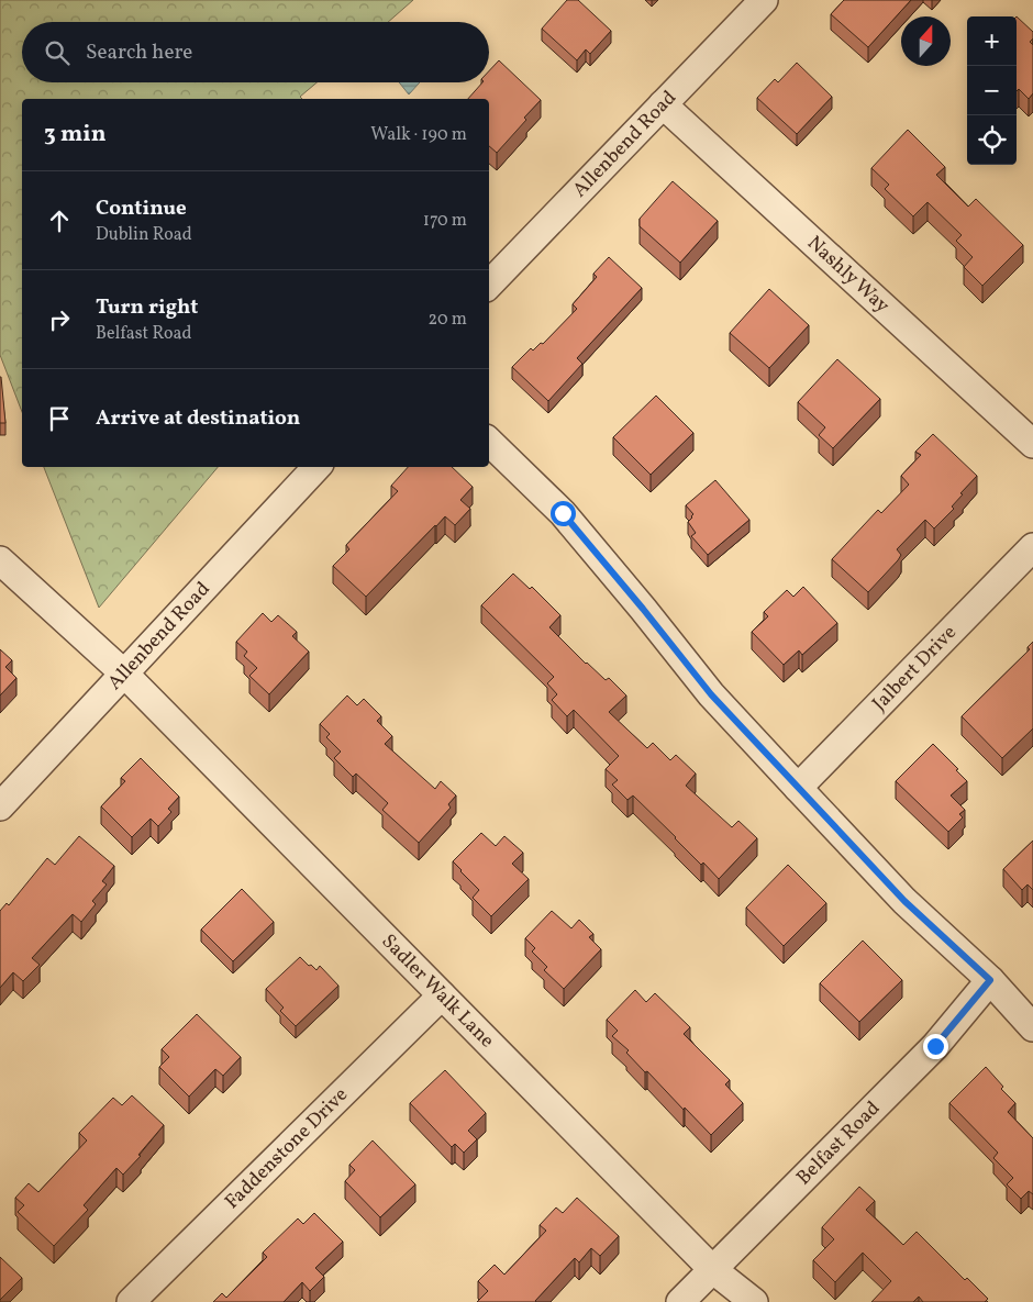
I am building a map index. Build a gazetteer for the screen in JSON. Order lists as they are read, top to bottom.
{
  "streets": {
    "street": [
      "Allenbend Road",
      "Nashly Way",
      "Jalbert Drive",
      "Sadler Walk Lane",
      "Belfast Road",
      "Faddenstone Drive"
    ]
  },
  "crossings": [
    ["Allenbend Road", "Nashly Way"],
    ["Allenbend Road", "Sadler Walk Lane"],
    ["Sadler Walk Lane", "Belfast Road"],
    ["Sadler Walk Lane", "Faddenstone Drive"]
  ],
  "north": "top",
  "page": {
    "map_buttons": ["+", "−"],
    "search": "Search here",
    "heading": ["3 min", "Walk · 190 m"],
    "list": [
      ["Continue", "Dublin Road", "170 m"],
      ["Turn right", "Belfast Road", "20 m"],
      "Arrive at destination"
    ]
  }
}
